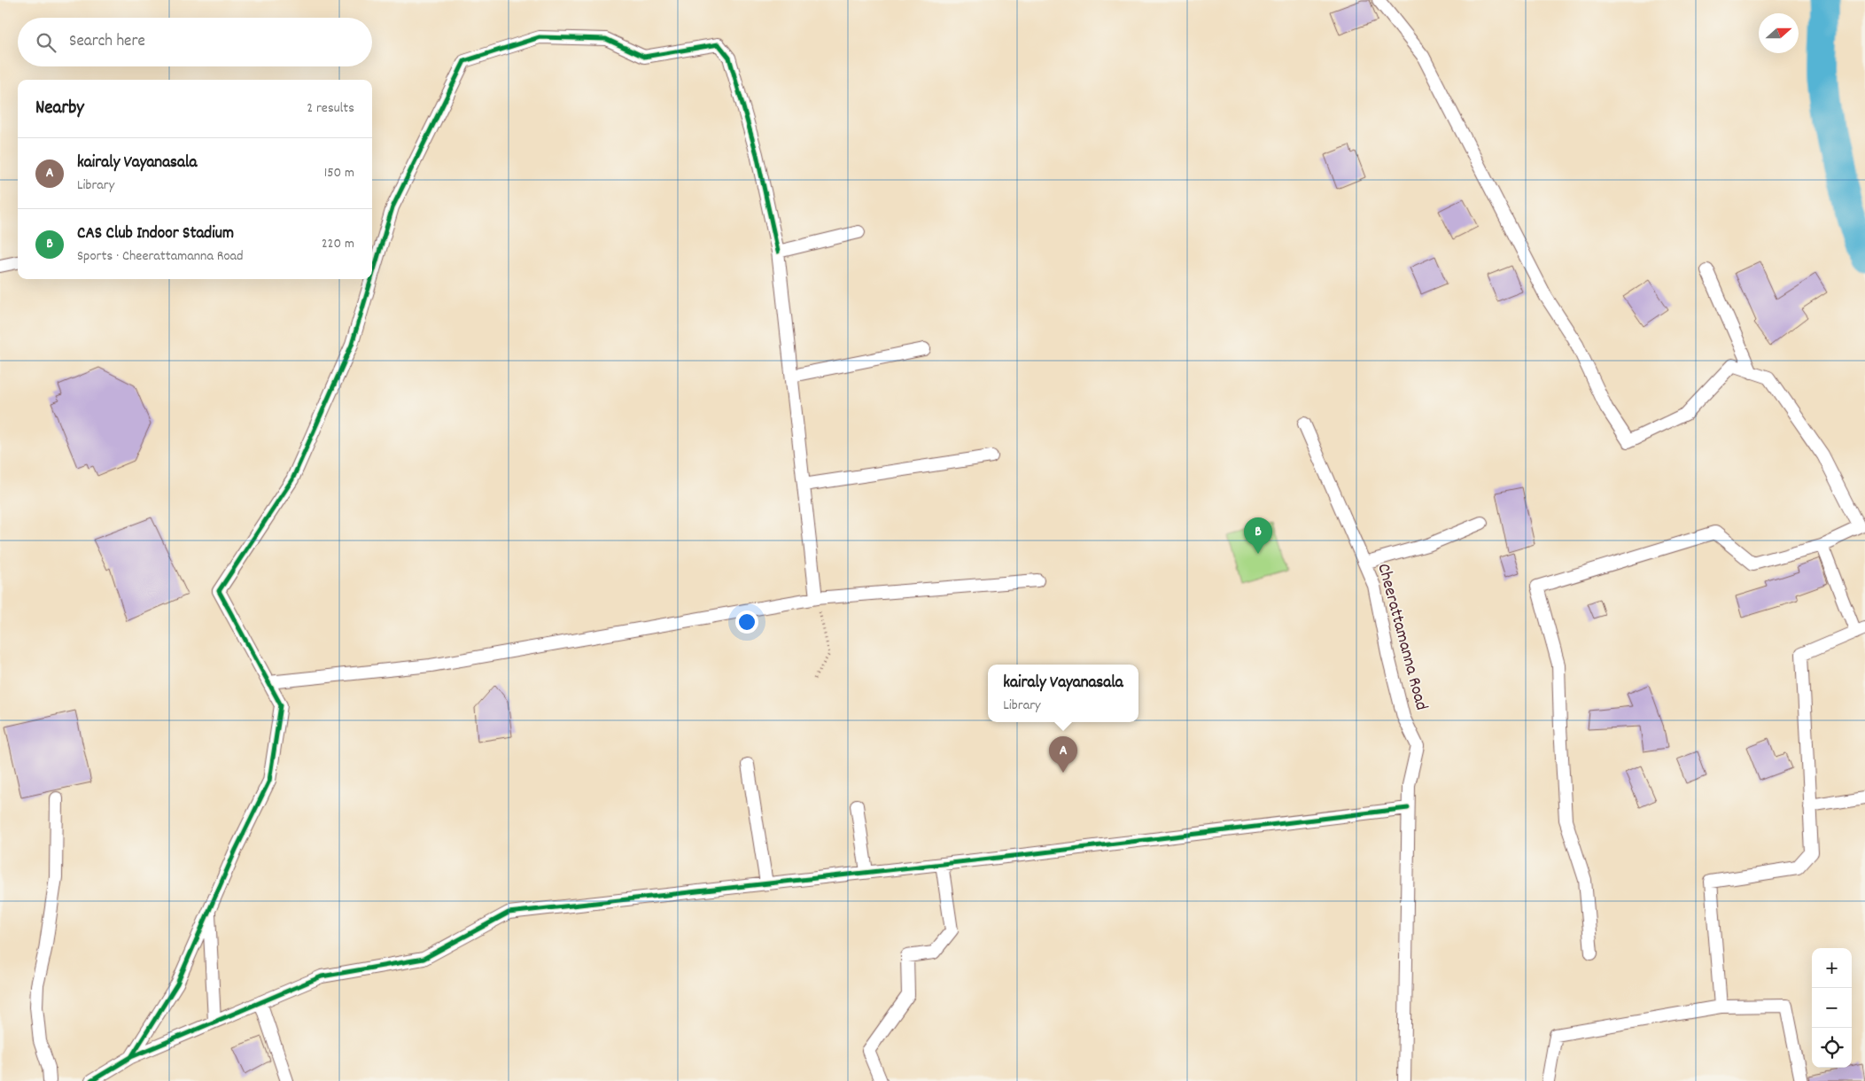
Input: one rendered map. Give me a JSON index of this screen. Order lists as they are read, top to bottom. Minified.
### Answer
{"streets":{"street":["Cheerattamanna Road"]},"north":"right","page":{"search":"Search here","heading":["Nearby","2 results"],"list":[{"mark":"A","name":"kairaly Vayanasala","note":"Library","value":"150 m"},{"mark":"B","name":"CAS Club Indoor Stadium","note":"Sports · Cheerattamanna Road","value":"220 m"}],"pins":["B","A"],"popup":["kairaly Vayanasala","Library"],"map_buttons":["+","−"]}}
